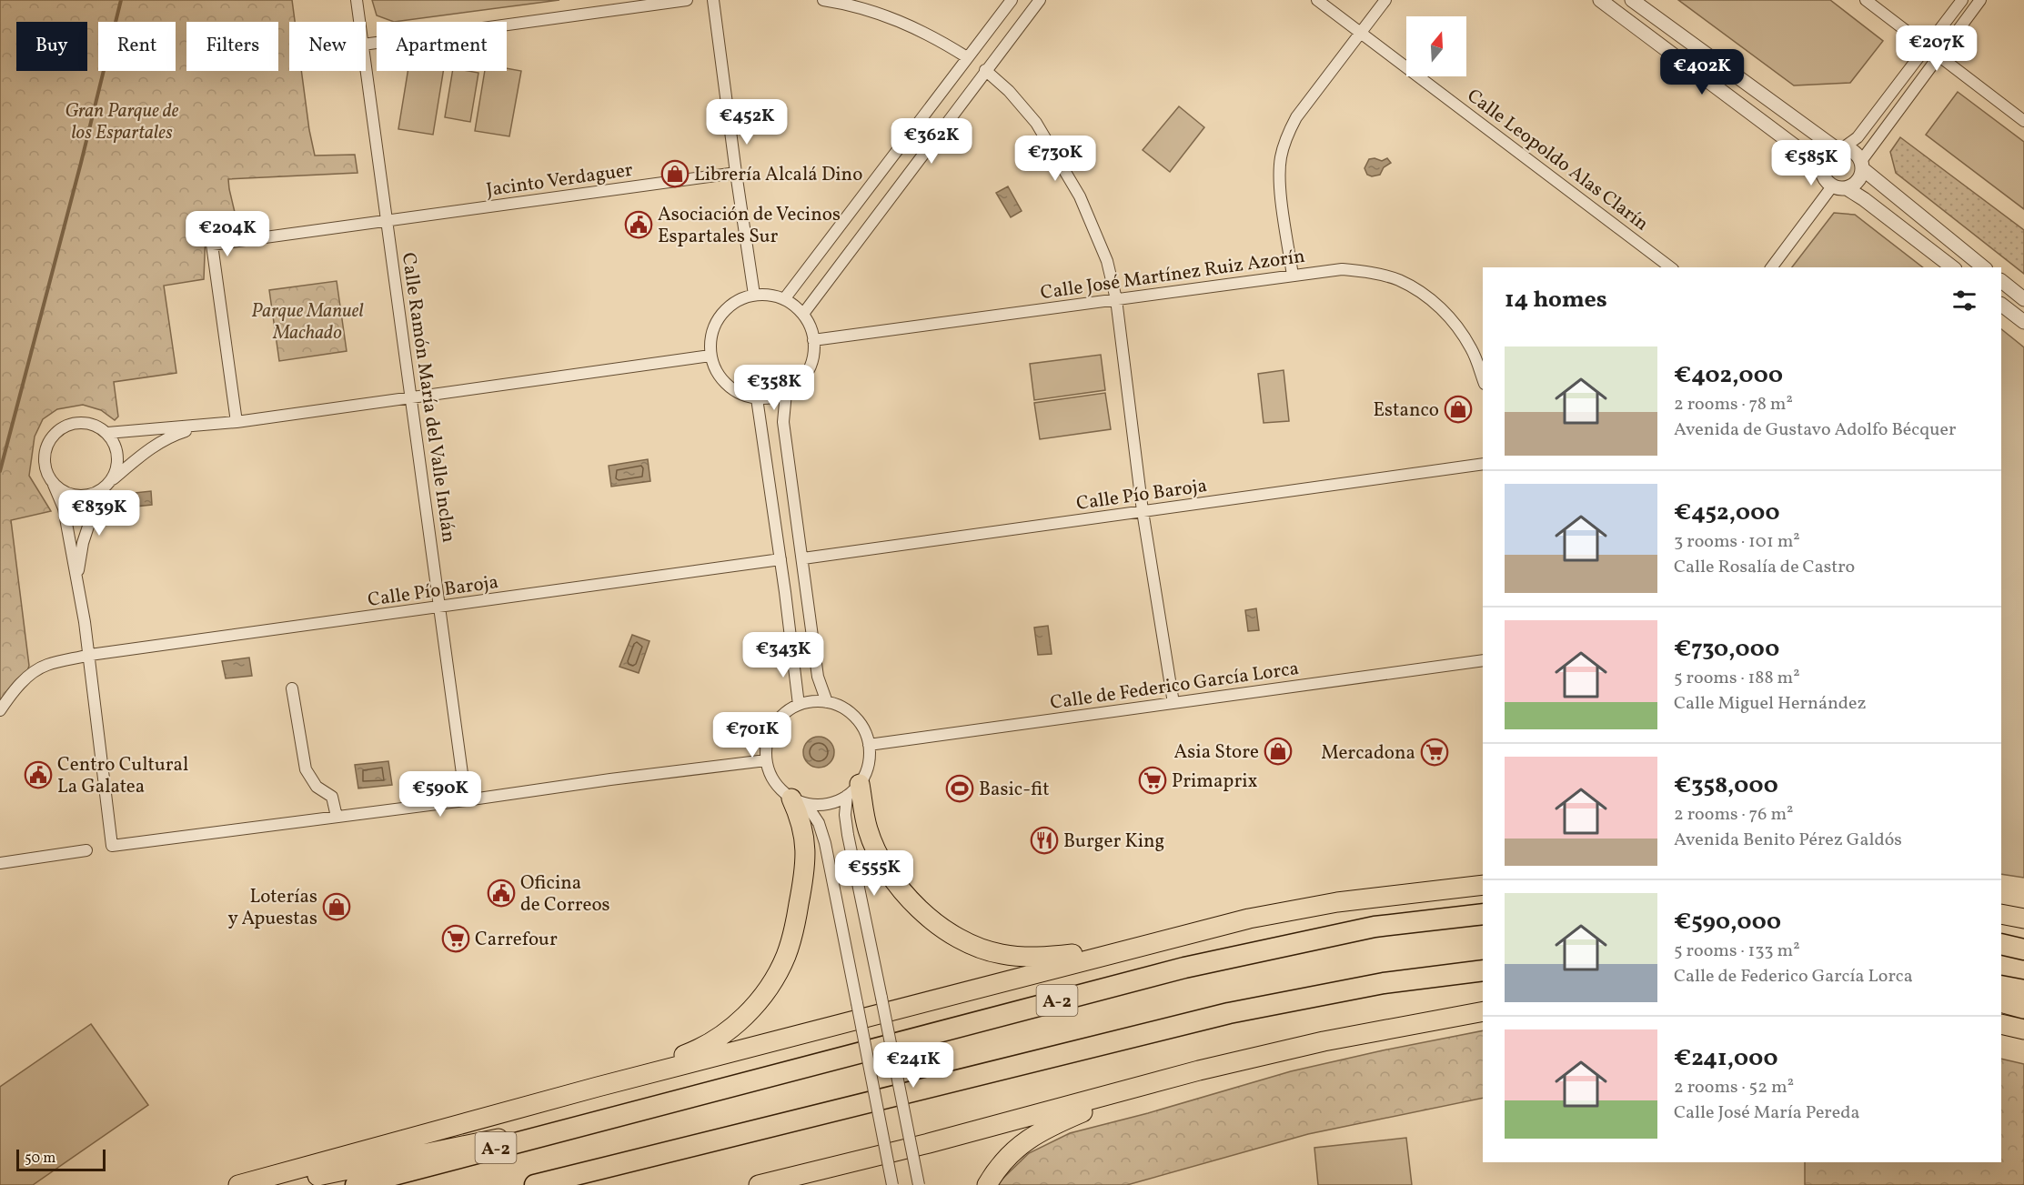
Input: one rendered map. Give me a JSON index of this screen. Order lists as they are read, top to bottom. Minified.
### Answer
{"streets":{"highway":["A-2"],"street":["Calle Leopoldo Alas Clarín","Jacinto Verdaguer","Calle José Martínez Ruiz Azorín","Calle Ramón María del Valle Inclán","Calle Pío Baroja","Calle de Federico García Lorca"]},"crossings":[["Jacinto Verdaguer","Calle Ramón María del Valle Inclán"],["Calle Ramón María del Valle Inclán","Calle Pío Baroja"]],"parks":["Gran Parque de los Espartales","Parque Manuel Machado"],"places":{"shop":["Librería Alcalá Dino","Estanco","Asia Store","Loterías y Apuestas"],"public building":["Asociación de Vecinos Espartales Sur","Centro Cultural La Galatea","Oficina de Correos"],"supermarket":["Mercadona","Primaprix","Carrefour"],"sports":["Basic-fit"],"restaurant":["Burger King"]},"scale_bar":"50 m","north":"top","page":{"chip":["Buy","Rent","Filters","New","Apartment"],"price":["€207K","€402K","€452K","€362K","€730K","€585K","€204K","€358K","€839K","€343K","€701K","€590K","€555K","€241K"],"heading":"14 homes","list":[{"name":"€402,000","note":"2 rooms · 78 m² · Avenida de Gustavo Adolfo Bécquer"},{"name":"€452,000","note":"3 rooms · 101 m² · Calle Rosalía de Castro"},{"name":"€730,000","note":"5 rooms · 188 m² · Calle Miguel Hernández"},{"name":"€358,000","note":"2 rooms · 76 m² · Avenida Benito Pérez Galdós"},{"name":"€590,000","note":"5 rooms · 133 m² · Calle de Federico García Lorca"},{"name":"€241,000","note":"2 rooms · 52 m² · Calle José María Pereda"}],"scale":"50 m"}}
